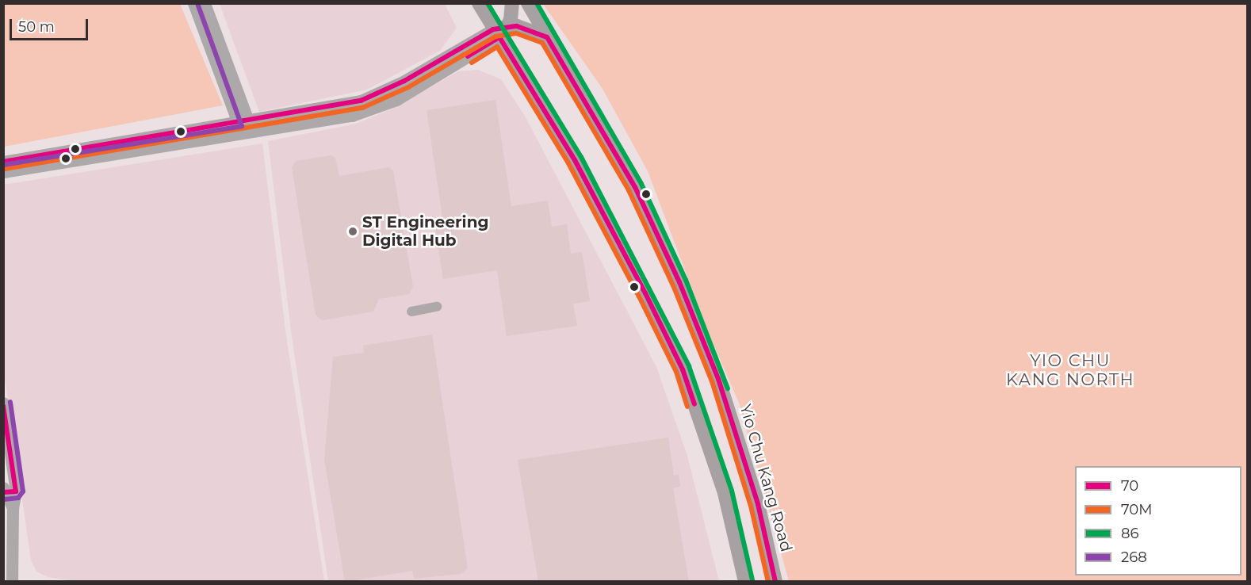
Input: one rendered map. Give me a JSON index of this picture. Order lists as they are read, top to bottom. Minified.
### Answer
{"streets":{"main road":["Yio Chu Kang Road"]},"districts":["YIO CHU KANG NORTH"],"places":["ST Engineering Digital Hub"],"lines":["transit line 86","transit line 268","transit line 70","transit line 70M"],"legend":["70","70M","86","268"],"scale_bar":"50 m"}
